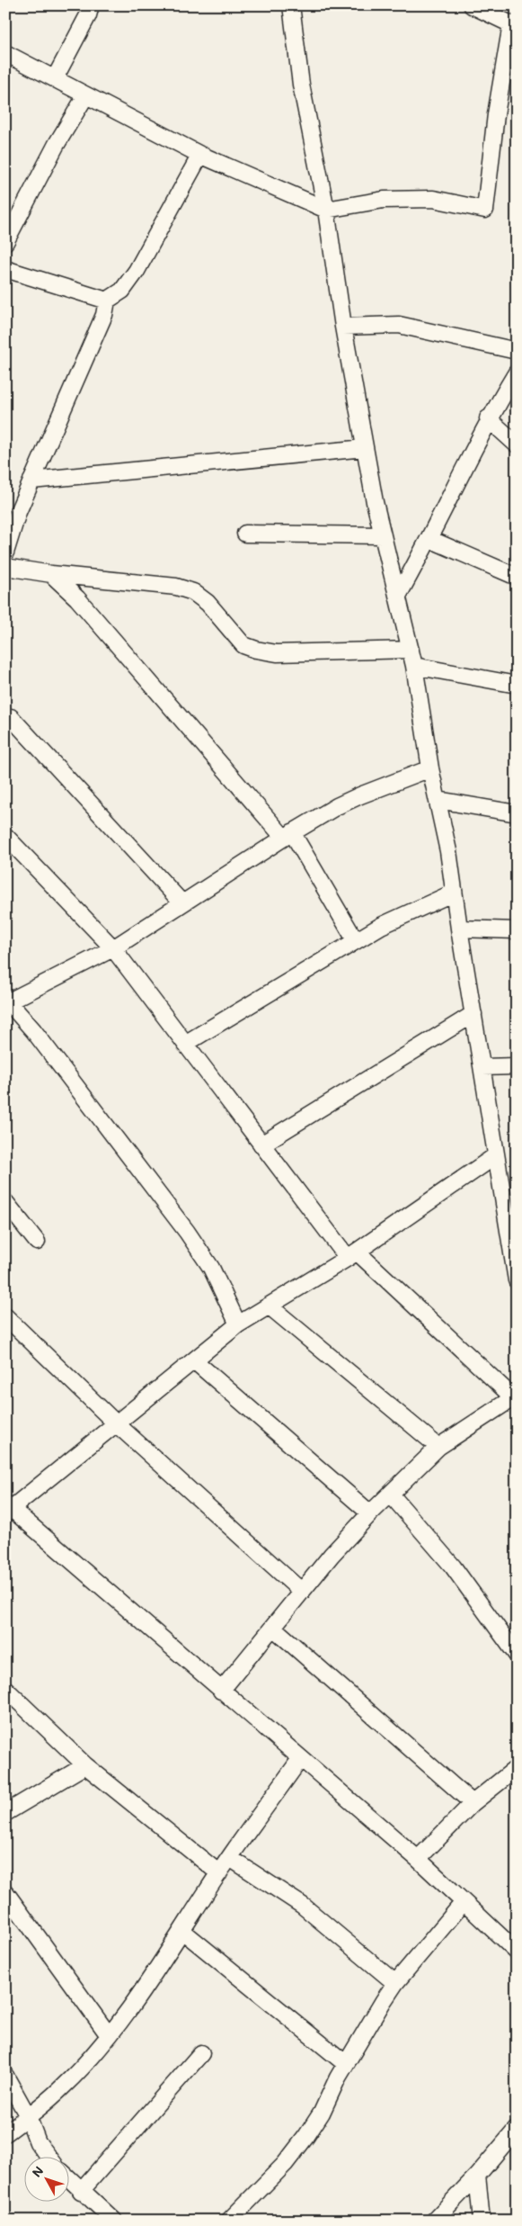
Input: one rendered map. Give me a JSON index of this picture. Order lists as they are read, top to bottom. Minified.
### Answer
{"north":"top left"}
